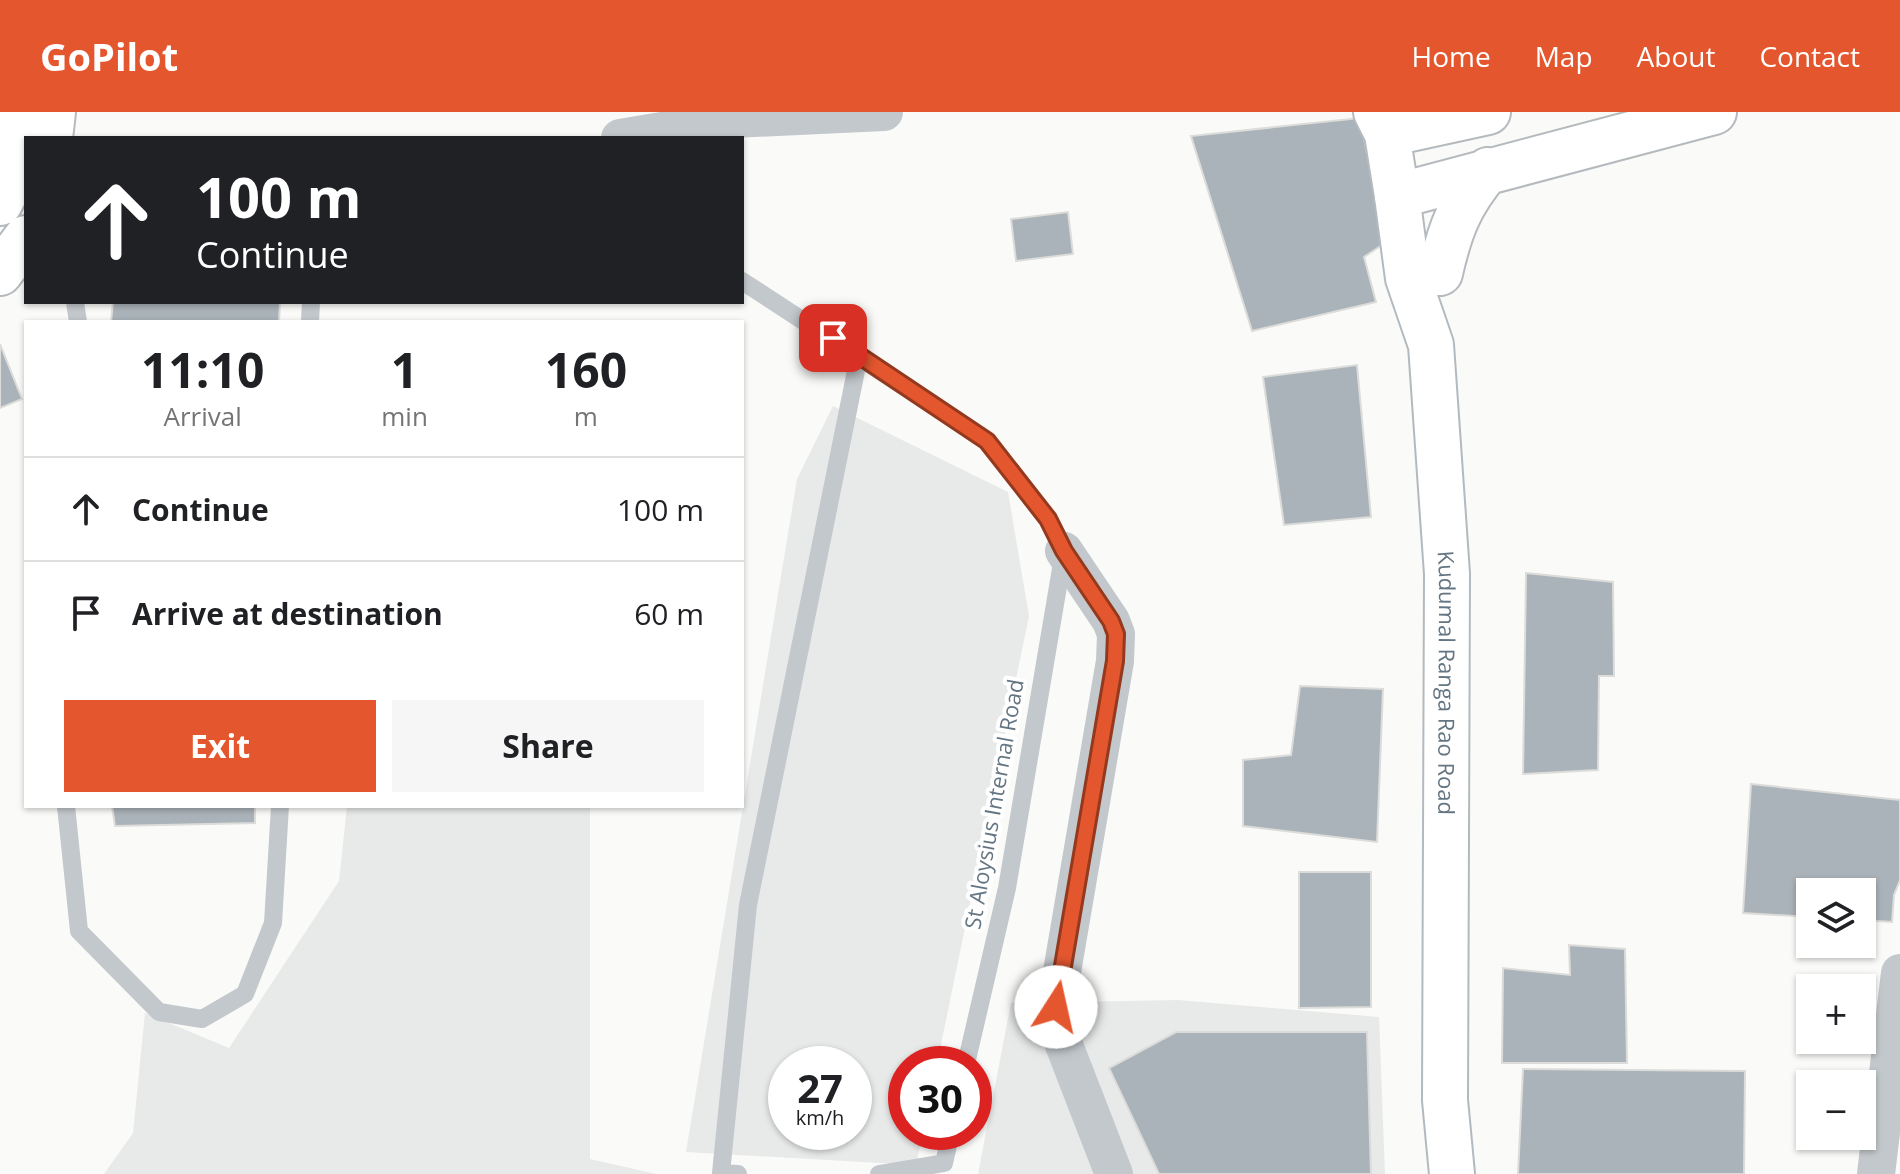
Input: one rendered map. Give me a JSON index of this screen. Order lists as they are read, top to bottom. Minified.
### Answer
{"streets":{"main road":["Kudumal Ranga Rao Road"],"lane":["St Aloysius Internal Road"]},"page":{"header":"GoPilot","nav":["Home","Map","About","Contact"],"turn":["100 m","Continue"],"eta":["11:10","Arrival","1","min","160","m"],"list":[{"name":"Continue","value":"100 m"},{"name":"Arrive at destination","value":"60 m"}],"buttons":["Exit","Share"],"map_buttons":["+","−"],"speed":"27 km/h","limit":"30"}}
